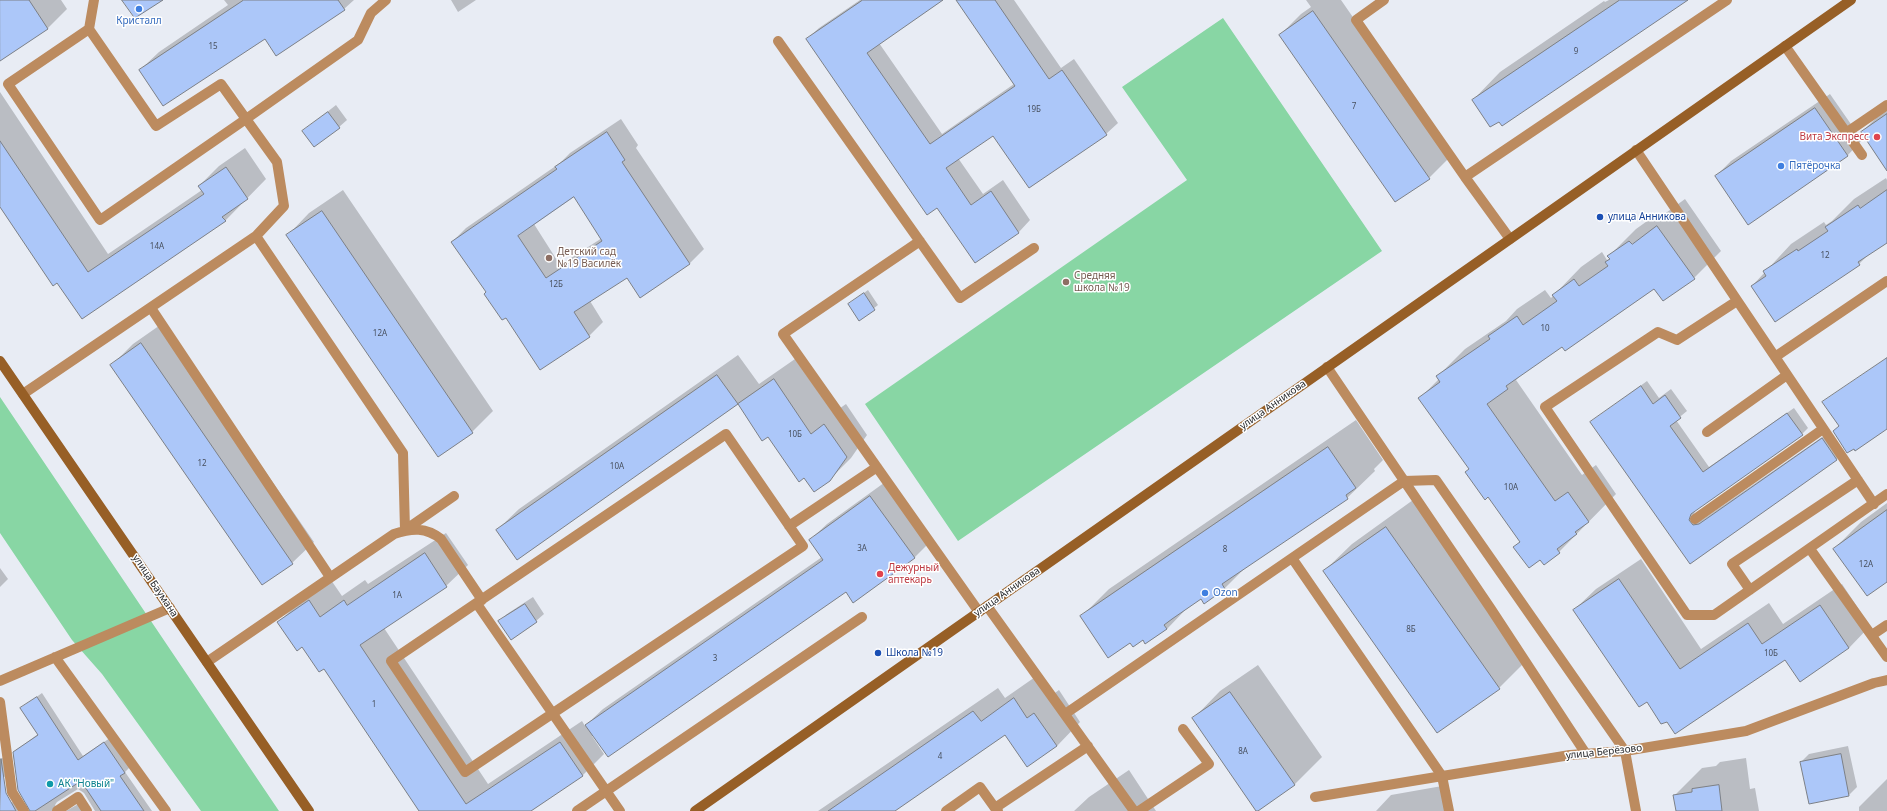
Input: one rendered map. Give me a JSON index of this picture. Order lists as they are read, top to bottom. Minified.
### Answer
{"streets":{"street":["улица Анникова","улица Баумана","улица Берёзово"]},"places":["Кристалл","Вита Экспресс","Пятёрочка","улица Анникова","Детский сад №19 Василёк","Средняя школа №19","Дежурный аптекарь","Ozon","Школа №19","АК \"Новый\""],"house_numbers":["15","9","7","19Б","14А","12","12Б","10","12А","10Б","12","10А","10А","3А","8","12А","1А","8Б","10Б","3","1","8А","4"]}
